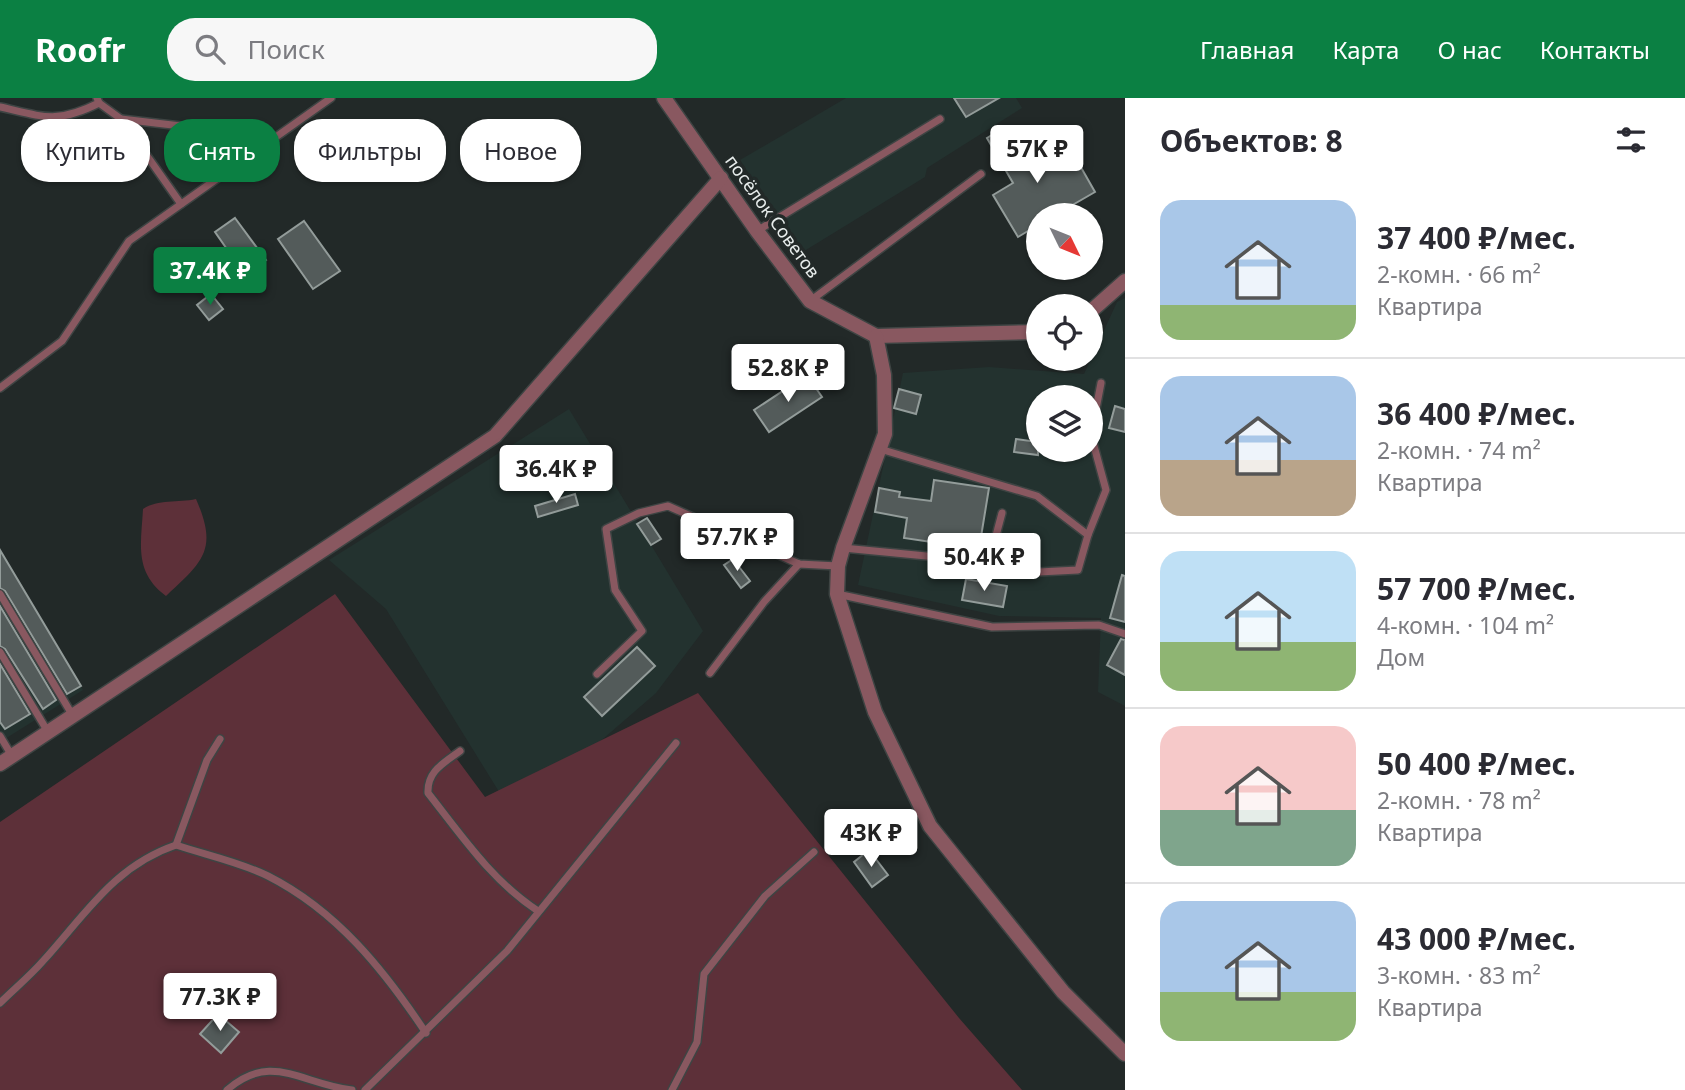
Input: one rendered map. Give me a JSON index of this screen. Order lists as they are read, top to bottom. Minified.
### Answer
{"streets":{"street":["посёлок Советов"]},"north":"bottom right","page":{"header":"Roofr","search":"Поиск","nav":["Главная","Карта","О нас","Контакты"],"heading":"Объектов: 8","chip":["Купить","Снять","Фильтры","Новое"],"price":["57K ₽","37.4K ₽","52.8K ₽","36.4K ₽","57.7K ₽","50.4K ₽","43K ₽","77.3K ₽"],"list":[{"name":"37 400 ₽/мес.","note":"2-комн. · 66 m² · Квартира"},{"name":"36 400 ₽/мес.","note":"2-комн. · 74 m² · Квартира"},{"name":"57 700 ₽/мес.","note":"4-комн. · 104 m² · Дом"},{"name":"50 400 ₽/мес.","note":"2-комн. · 78 m² · Квартира"},{"name":"43 000 ₽/мес.","note":"3-комн. · 83 m² · Квартира"}]}}
